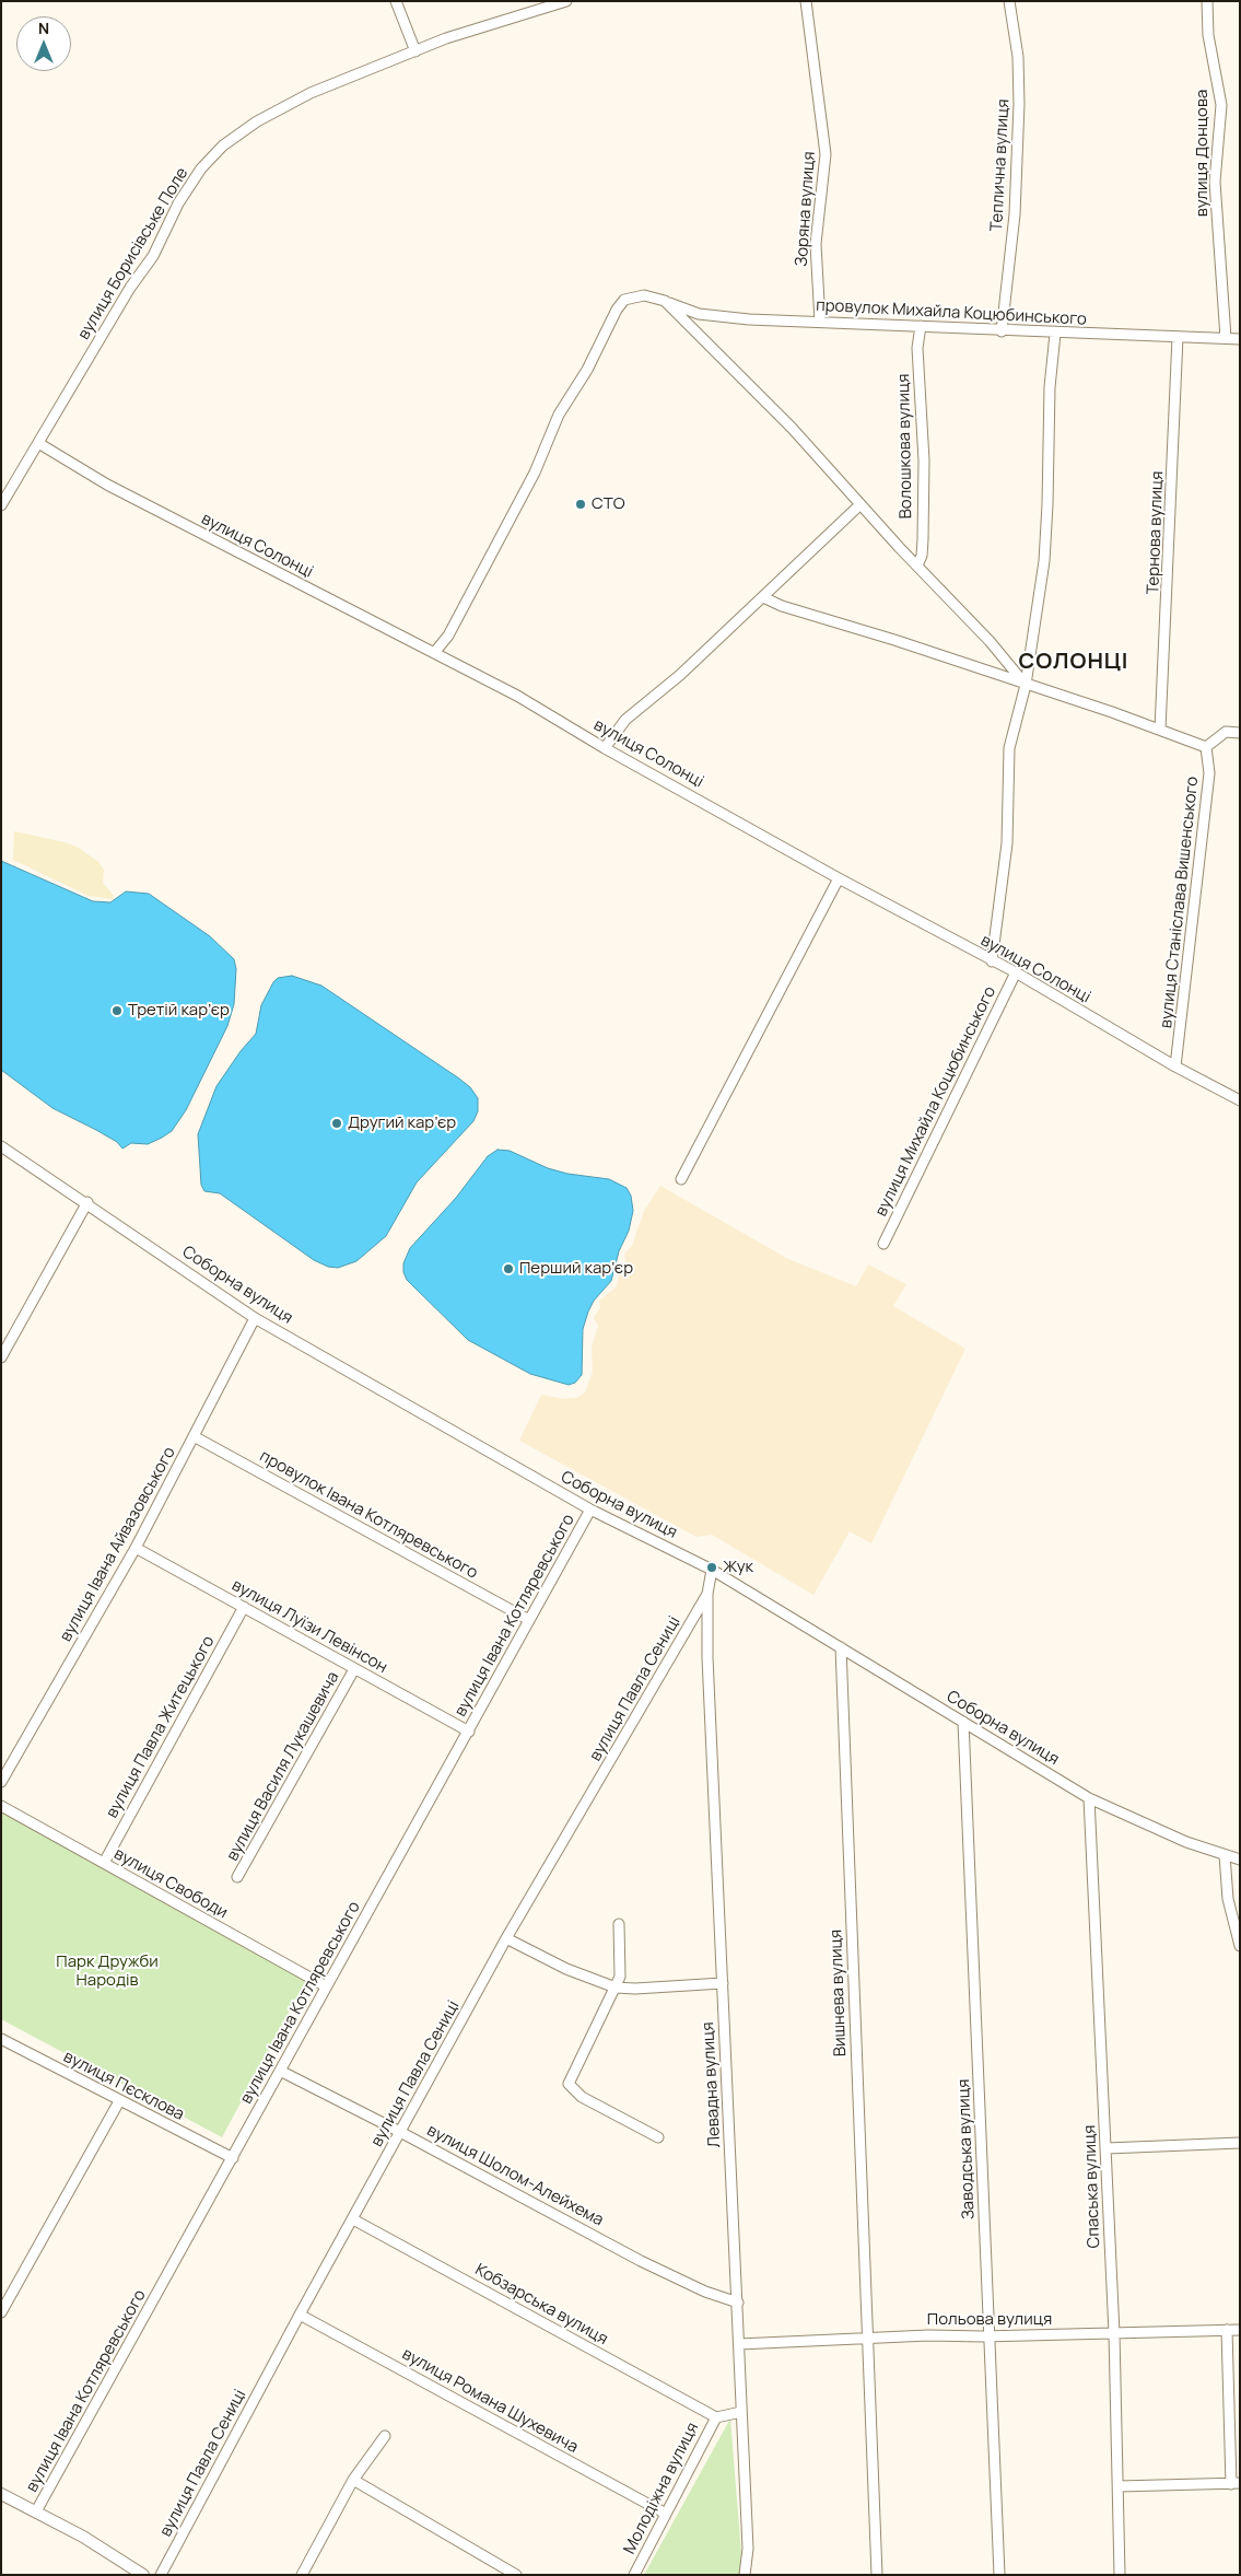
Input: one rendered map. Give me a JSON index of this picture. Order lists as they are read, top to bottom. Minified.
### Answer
{"streets":{"street":["вулиця Донцова","Теплична вулиця","Зоряна вулиця","вулиця Борисівське Поле","провулок Михайла Коцюбинського","Волошкова вулиця","Тернова вулиця","вулиця Солонці","вулиця Станіслава Вишенського","вулиця Михайла Коцюбинського","Соборна вулиця","провулок Івана Котляревського","вулиця Івана Айвазовського","вулиця Івана Котляревського","вулиця Луїзи Левінсон","вулиця Павла Сениці","вулиця Павла Житецького","вулиця Василя Лукашевича","вулиця Свободи","Вишнева вулиця","Левадна вулиця","вулиця Пєсклова","Заводська вулиця","вулиця Шолом-Алейхема","Спаська вулиця","Кобзарська вулиця","Польова вулиця","вулиця Романа Шухевича","Молодіжна вулиця"]},"crossings":[["вулиця Донцова","провулок Михайла Коцюбинського"],["Теплична вулиця","провулок Михайла Коцюбинського"],["Зоряна вулиця","провулок Михайла Коцюбинського"],["вулиця Борисівське Поле","вулиця Солонці"],["провулок Михайла Коцюбинського","Волошкова вулиця"],["провулок Михайла Коцюбинського","Тернова вулиця"],["провулок Михайла Коцюбинського","вулиця Солонці"],["провулок Михайла Коцюбинського","вулиця Михайла Коцюбинського"],["Волошкова вулиця","вулиця Михайла Коцюбинського"],["вулиця Солонці","вулиця Станіслава Вишенського"],["вулиця Солонці","вулиця Михайла Коцюбинського"],["Соборна вулиця","вулиця Івана Айвазовського"],["Соборна вулиця","вулиця Івана Котляревського"],["Соборна вулиця","Вишнева вулиця"],["Соборна вулиця","Заводська вулиця"],["Соборна вулиця","Спаська вулиця"],["провулок Івана Котляревського","вулиця Івана Айвазовського"],["провулок Івана Котляревського","вулиця Івана Котляревського"],["вулиця Івана Айвазовського","вулиця Луїзи Левінсон"],["вулиця Івана Котляревського","вулиця Луїзи Левінсон"],["вулиця Івана Котляревського","вулиця Свободи"],["вулиця Івана Котляревського","вулиця Пєсклова"],["вулиця Івана Котляревського","вулиця Шолом-Алейхема"],["вулиця Луїзи Левінсон","вулиця Павла Житецького"],["вулиця Луїзи Левінсон","вулиця Василя Лукашевича"],["вулиця Павла Сениці","Левадна вулиця"],["вулиця Павла Сениці","вулиця Шолом-Алейхема"],["вулиця Павла Сениці","Кобзарська вулиця"],["вулиця Павла Сениці","вулиця Романа Шухевича"],["вулиця Павла Житецького","вулиця Свободи"],["Вишнева вулиця","Польова вулиця"],["Левадна вулиця","вулиця Шолом-Алейхема"],["Левадна вулиця","Польова вулиця"],["Заводська вулиця","Польова вулиця"],["Спаська вулиця","Польова вулиця"],["Кобзарська вулиця","Молодіжна вулиця"],["вулиця Романа Шухевича","Молодіжна вулиця"]],"districts":["СОЛОНЦІ"],"parks":["Парк Дружби Народів"],"places":["СТО","Третій кар’єр","Другий кар’єр","Перший кар’єр","Жук"],"north":"top"}
